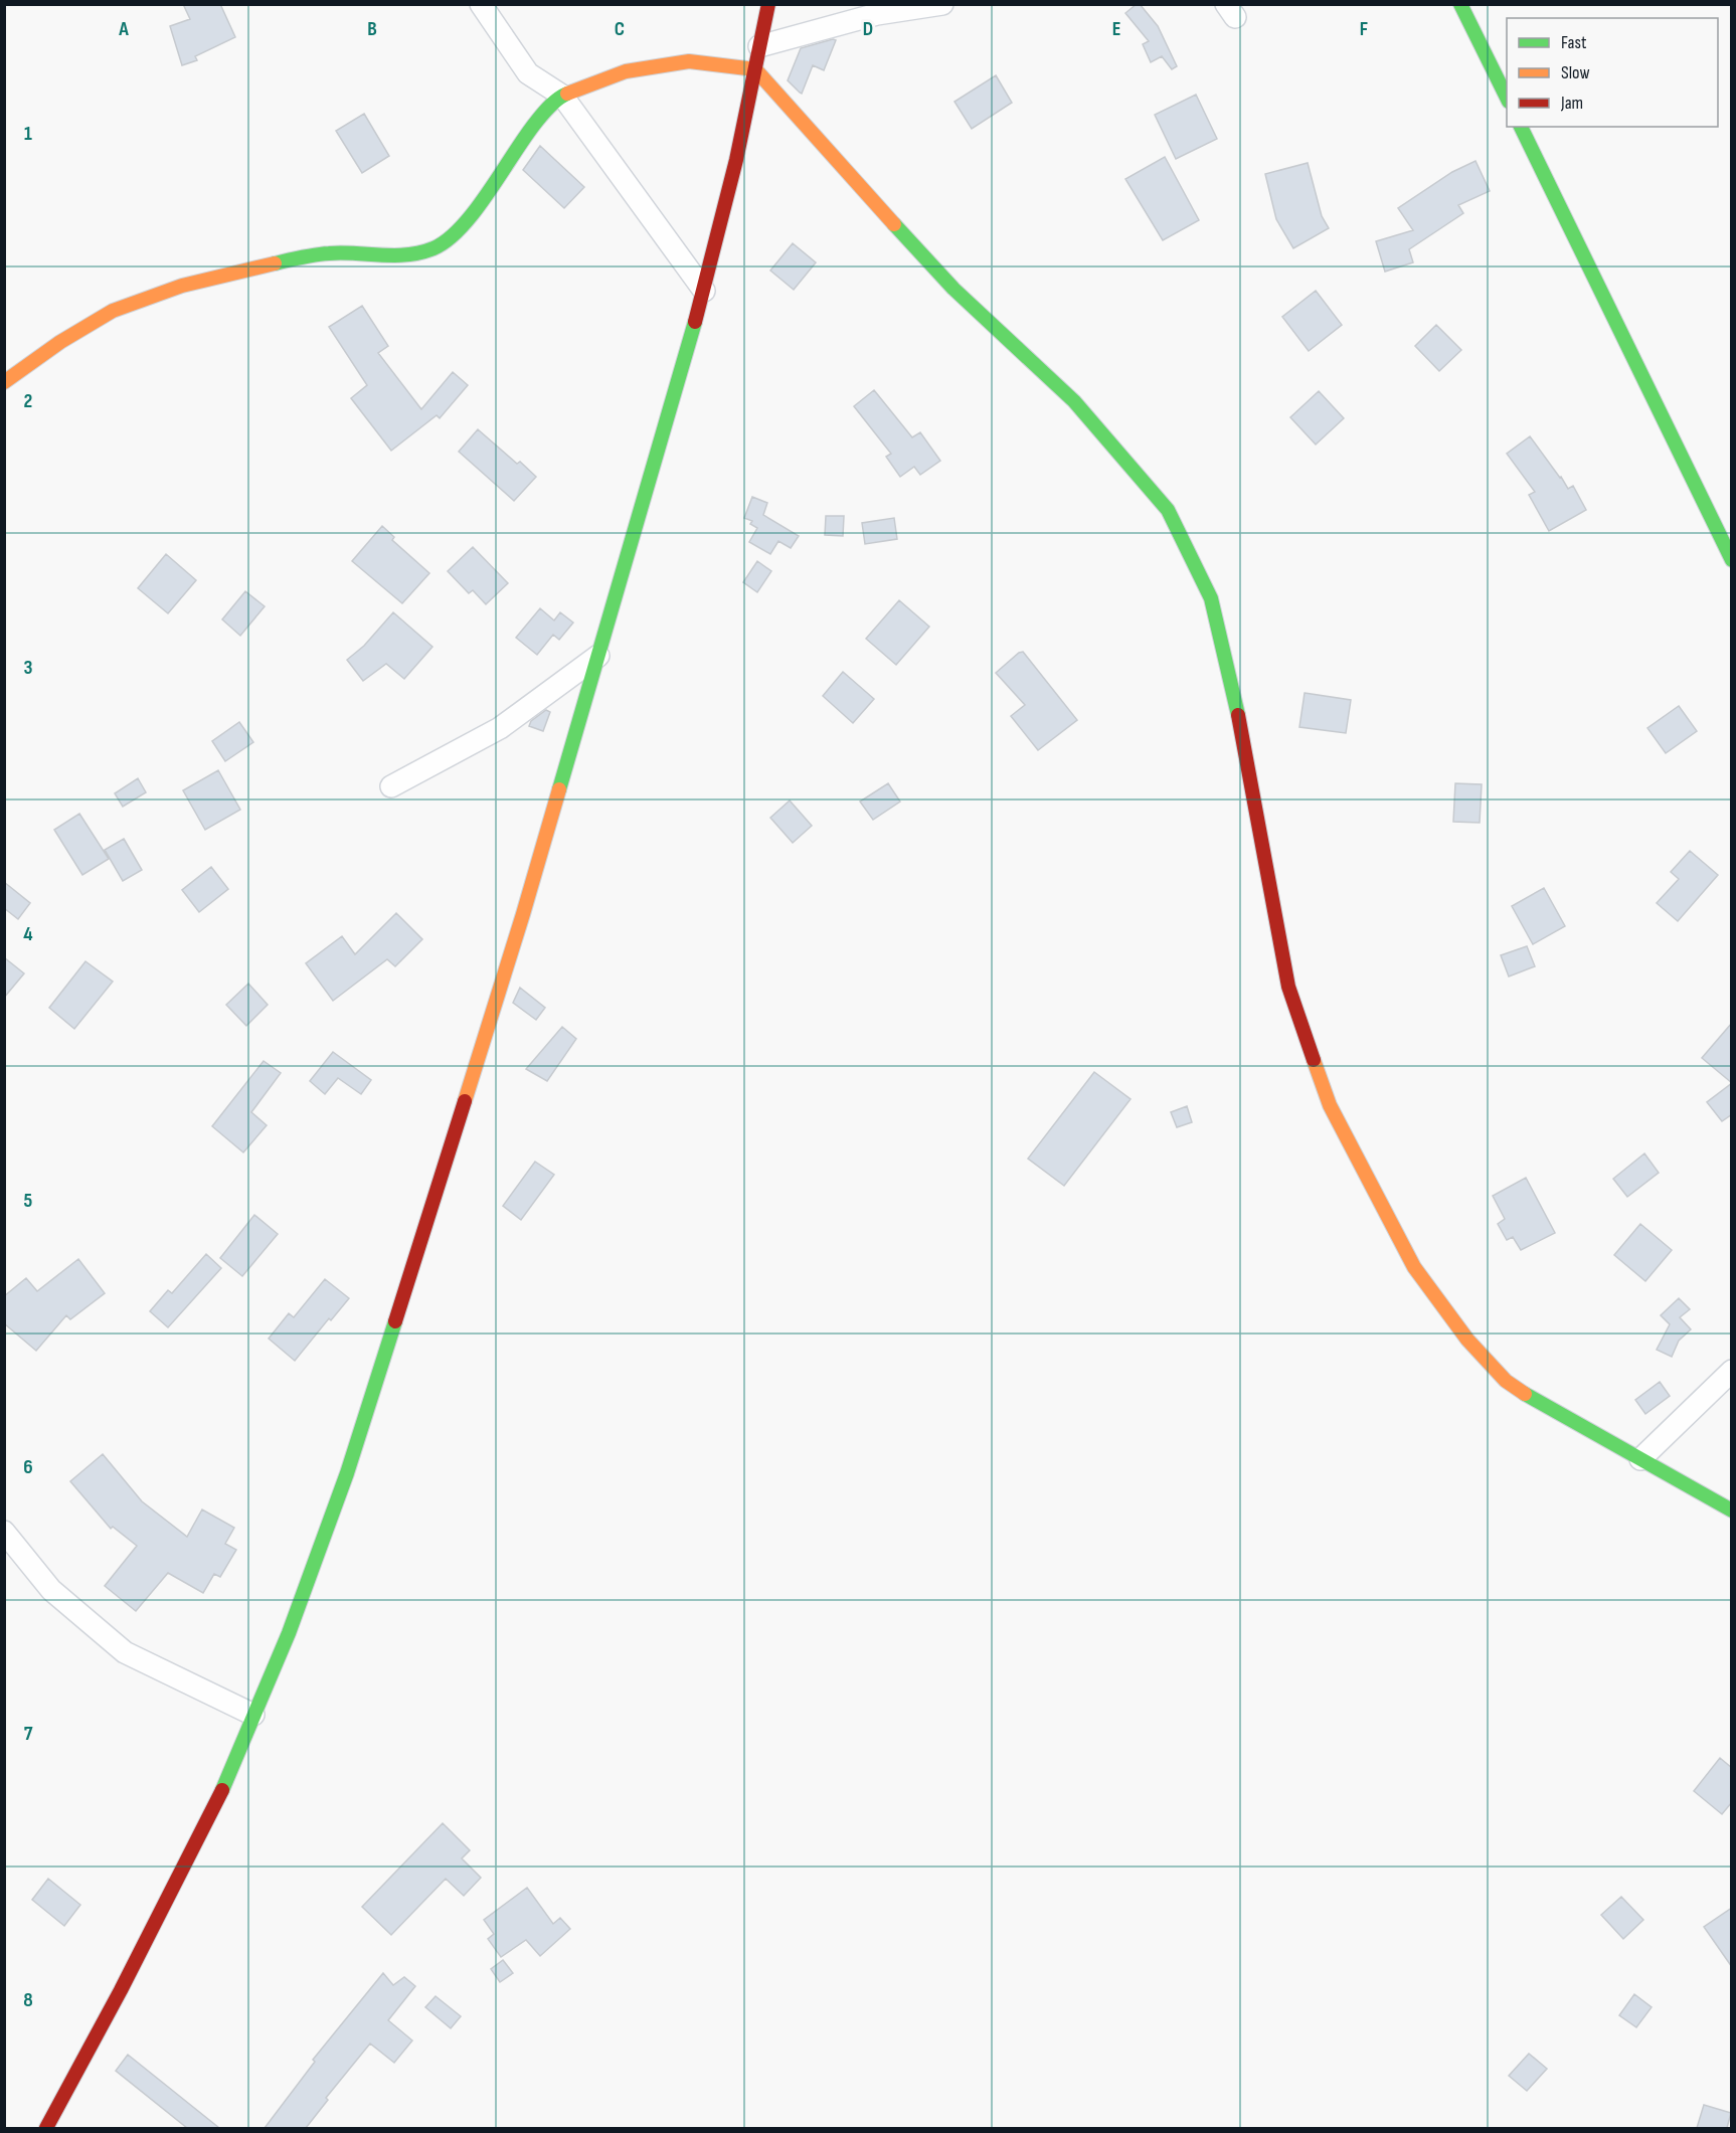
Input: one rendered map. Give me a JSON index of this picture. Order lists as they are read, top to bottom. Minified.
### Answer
{"legend":["Fast","Slow","Jam"],"grid":{"columns":["A","B","C","D","E","F"],"rows":["1","2","3","4","5","6","7","8"]}}
